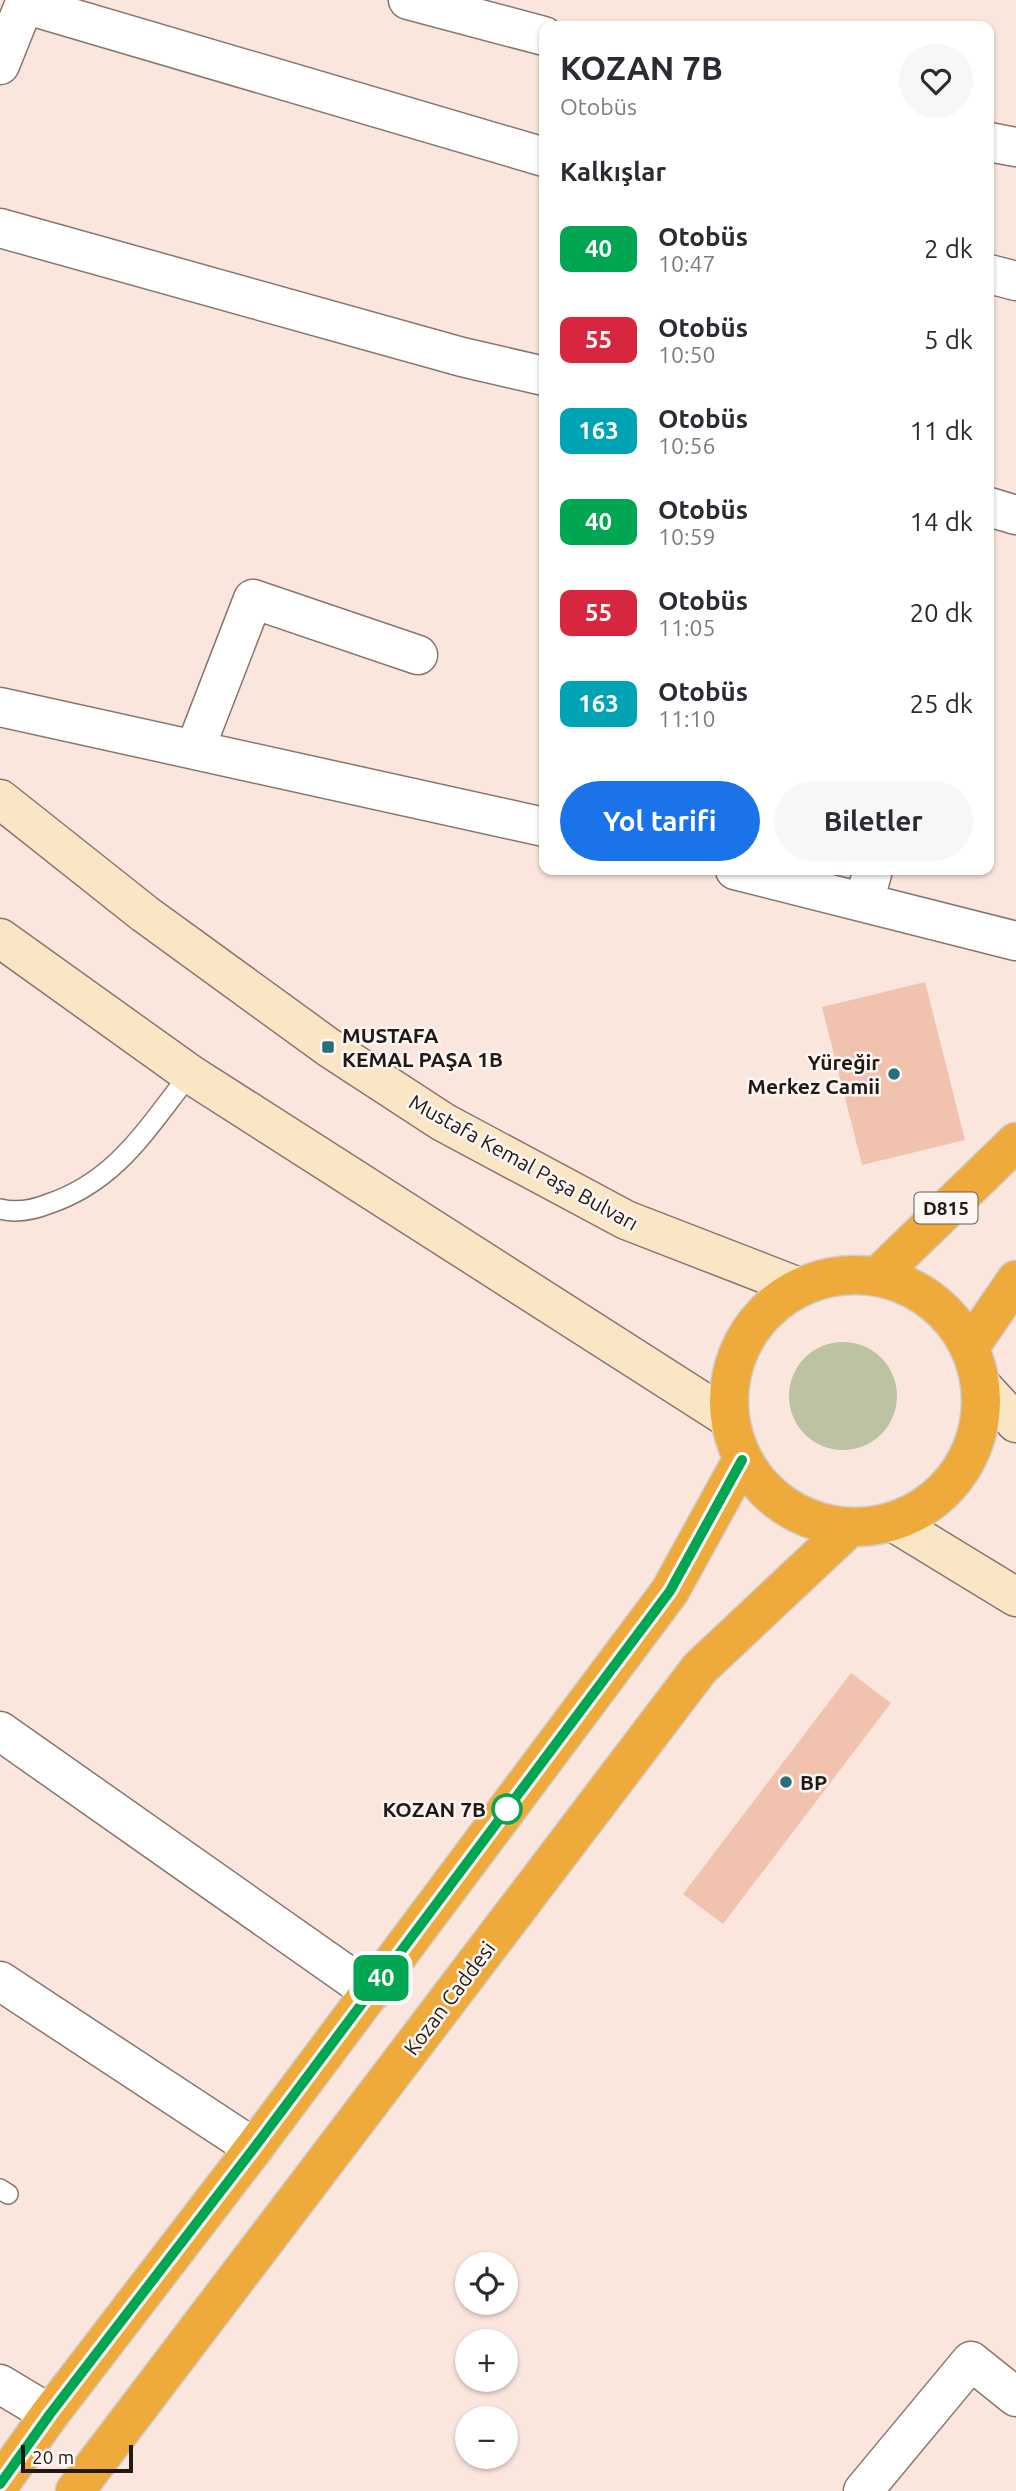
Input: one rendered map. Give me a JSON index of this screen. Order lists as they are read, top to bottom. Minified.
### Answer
{"streets":{"highway":["D815","Kozan Caddesi"],"main road":["Mustafa Kemal Paşa Bulvarı"]},"places":{"transit":["MUSTAFA KEMAL PAŞA 1B"],"other":["Yüreğir Merkez Camii","BP","KOZAN 7B"]},"lines":["bus line 40"],"scale_bar":"20 m","page":{"on_map":"40","heading":[["KOZAN 7B","Otobüs"],"Kalkışlar"],"list":[{"mark":"40","name":"Otobüs","note":"10:47","value":"2 dk"},{"mark":"55","name":"Otobüs","note":"10:50","value":"5 dk"},{"mark":"163","name":"Otobüs","note":"10:56","value":"11 dk"},{"mark":"40","name":"Otobüs","note":"10:59","value":"14 dk"},{"mark":"55","name":"Otobüs","note":"11:05","value":"20 dk"},{"mark":"163","name":"Otobüs","note":"11:10","value":"25 dk"}],"buttons":["Yol tarifi","Biletler"],"map_buttons":["+","−"],"scale":"20 m"}}
